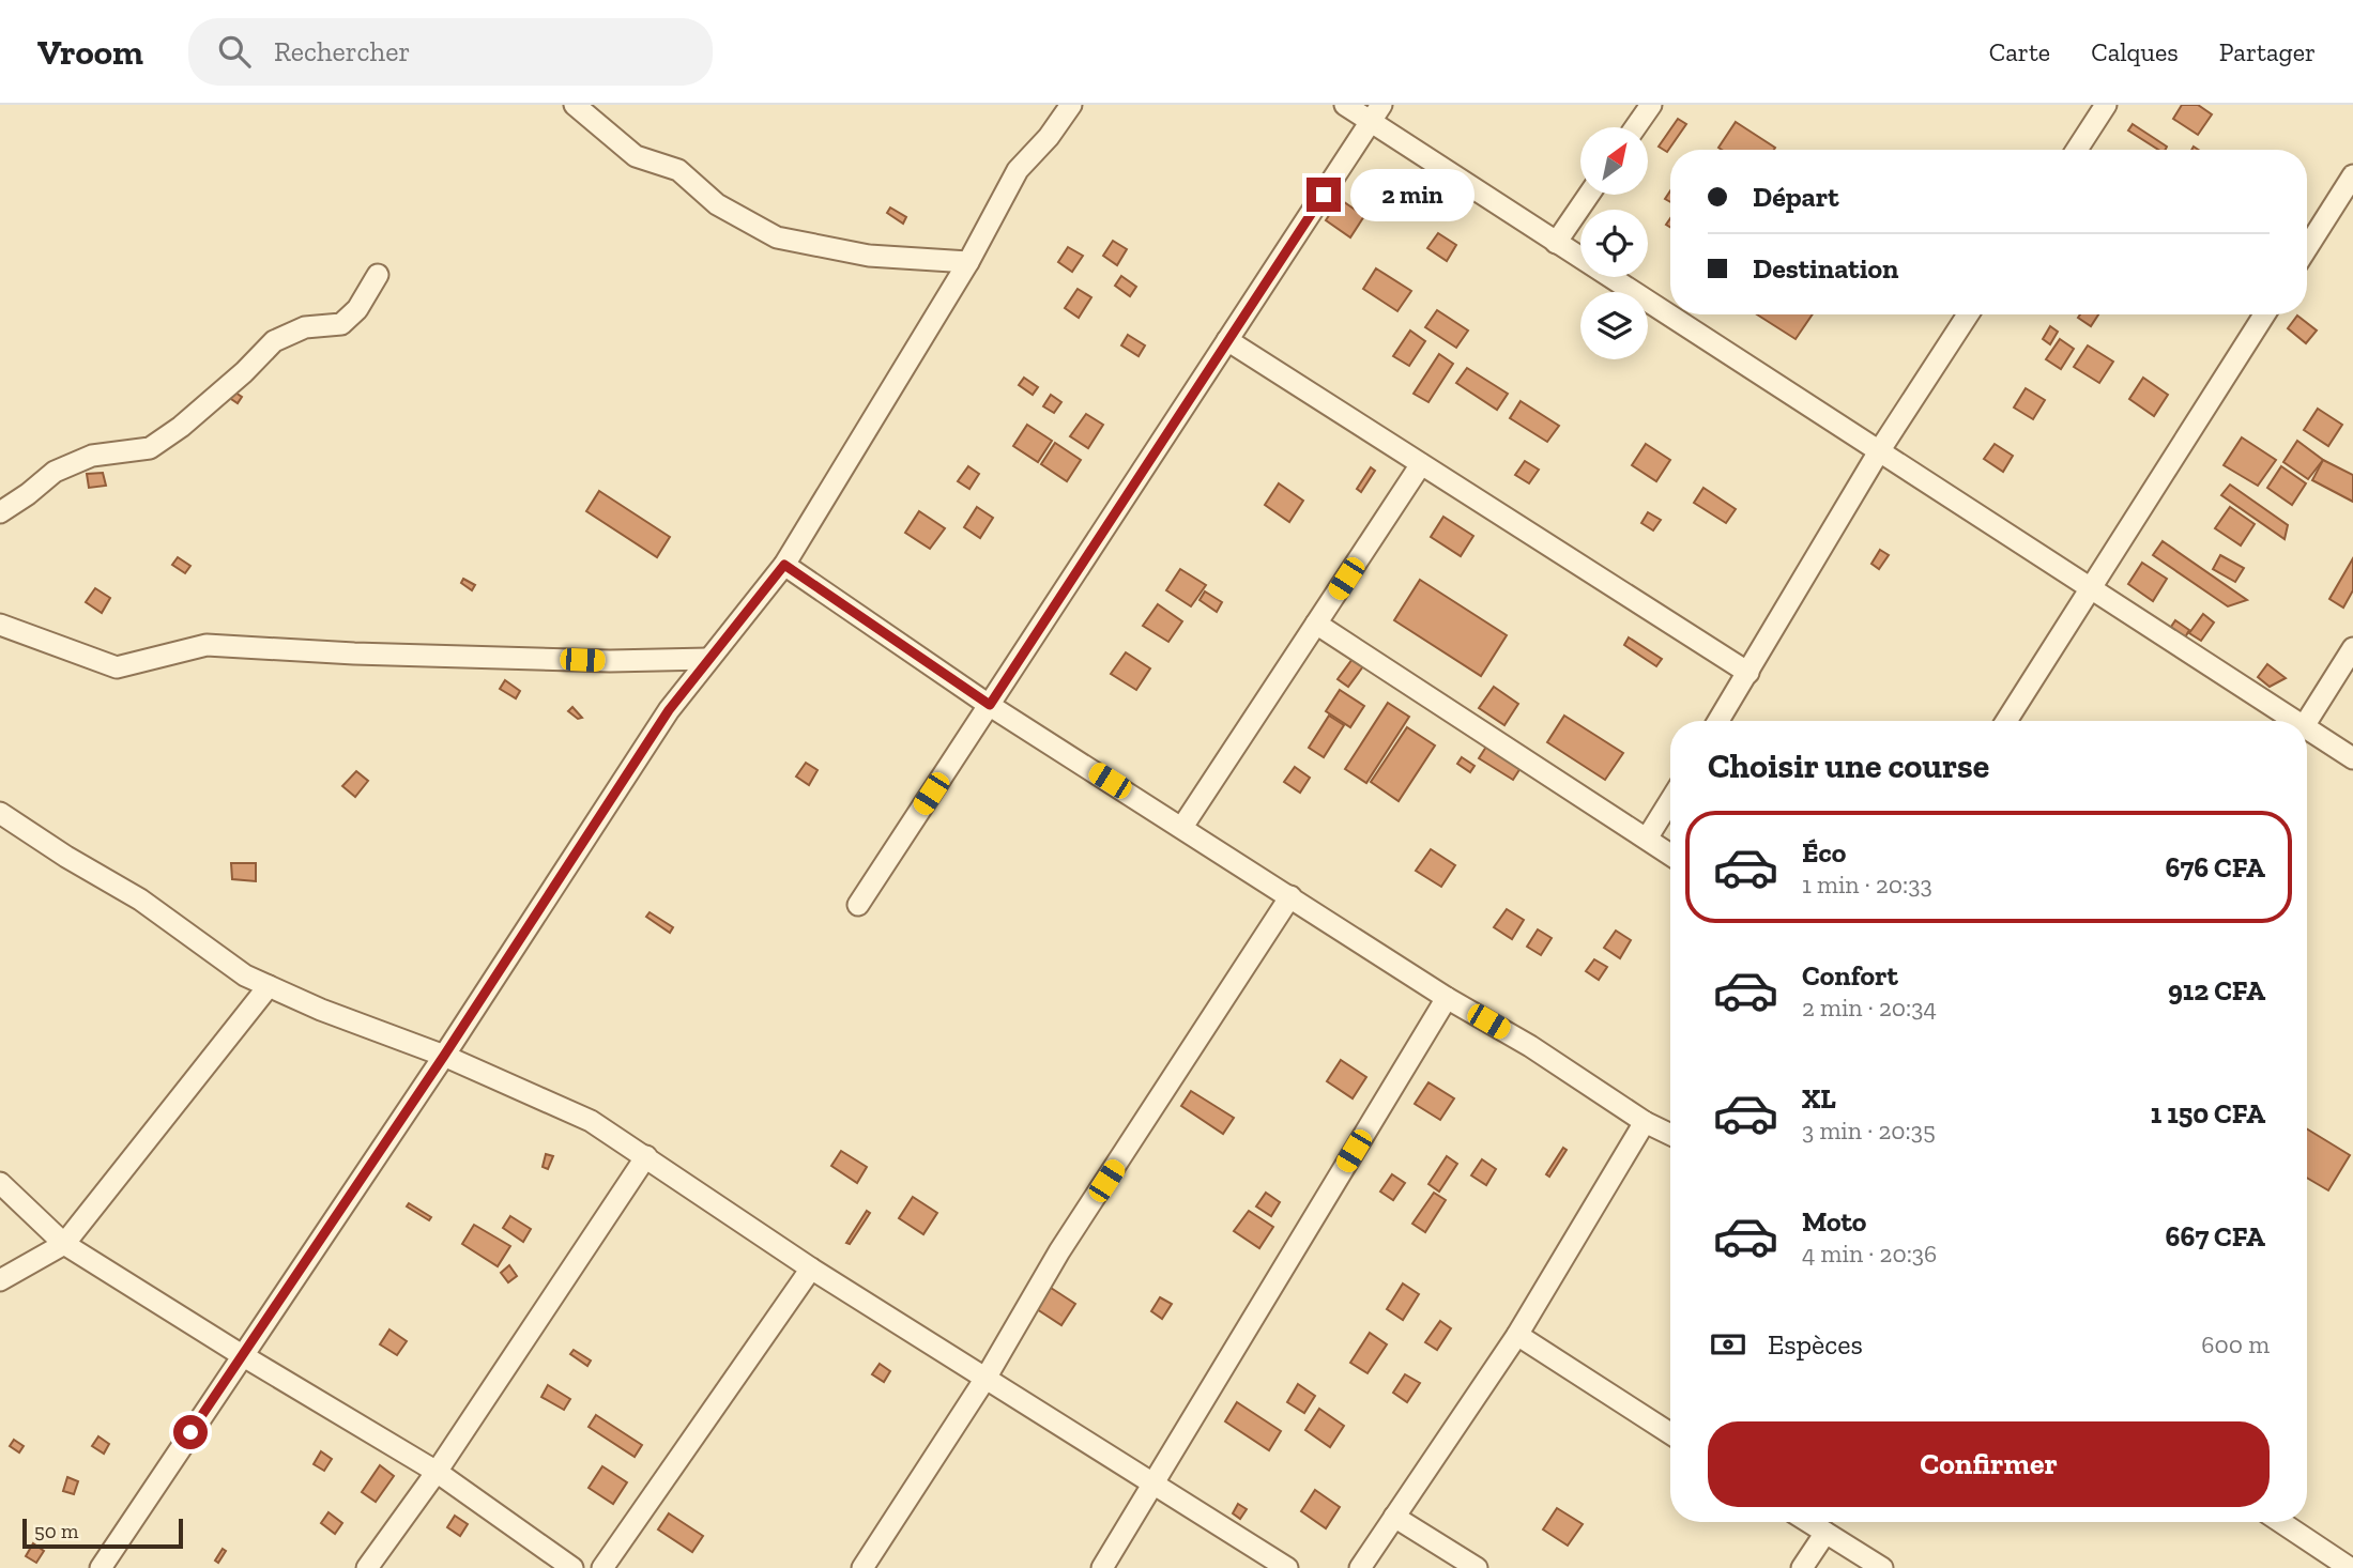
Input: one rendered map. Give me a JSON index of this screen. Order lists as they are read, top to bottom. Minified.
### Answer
{"scale_bar":"50 m","north":"top right","page":{"header":"Vroom","search":"Rechercher","nav":["Carte","Calques","Partager"],"banner":["Départ","Destination"],"bubble":"2 min","heading":"Choisir une course","list":[{"name":"Éco","note":"1 min · 20:33","value":"676 CFA"},{"name":"Confort","note":"2 min · 20:34","value":"912 CFA"},{"name":"XL","note":"3 min · 20:35","value":"1 150 CFA"},{"name":"Moto","note":"4 min · 20:36","value":"667 CFA"}],"pay":["Espèces","600 m"],"buttons":"Confirmer","scale":"50 m"}}
